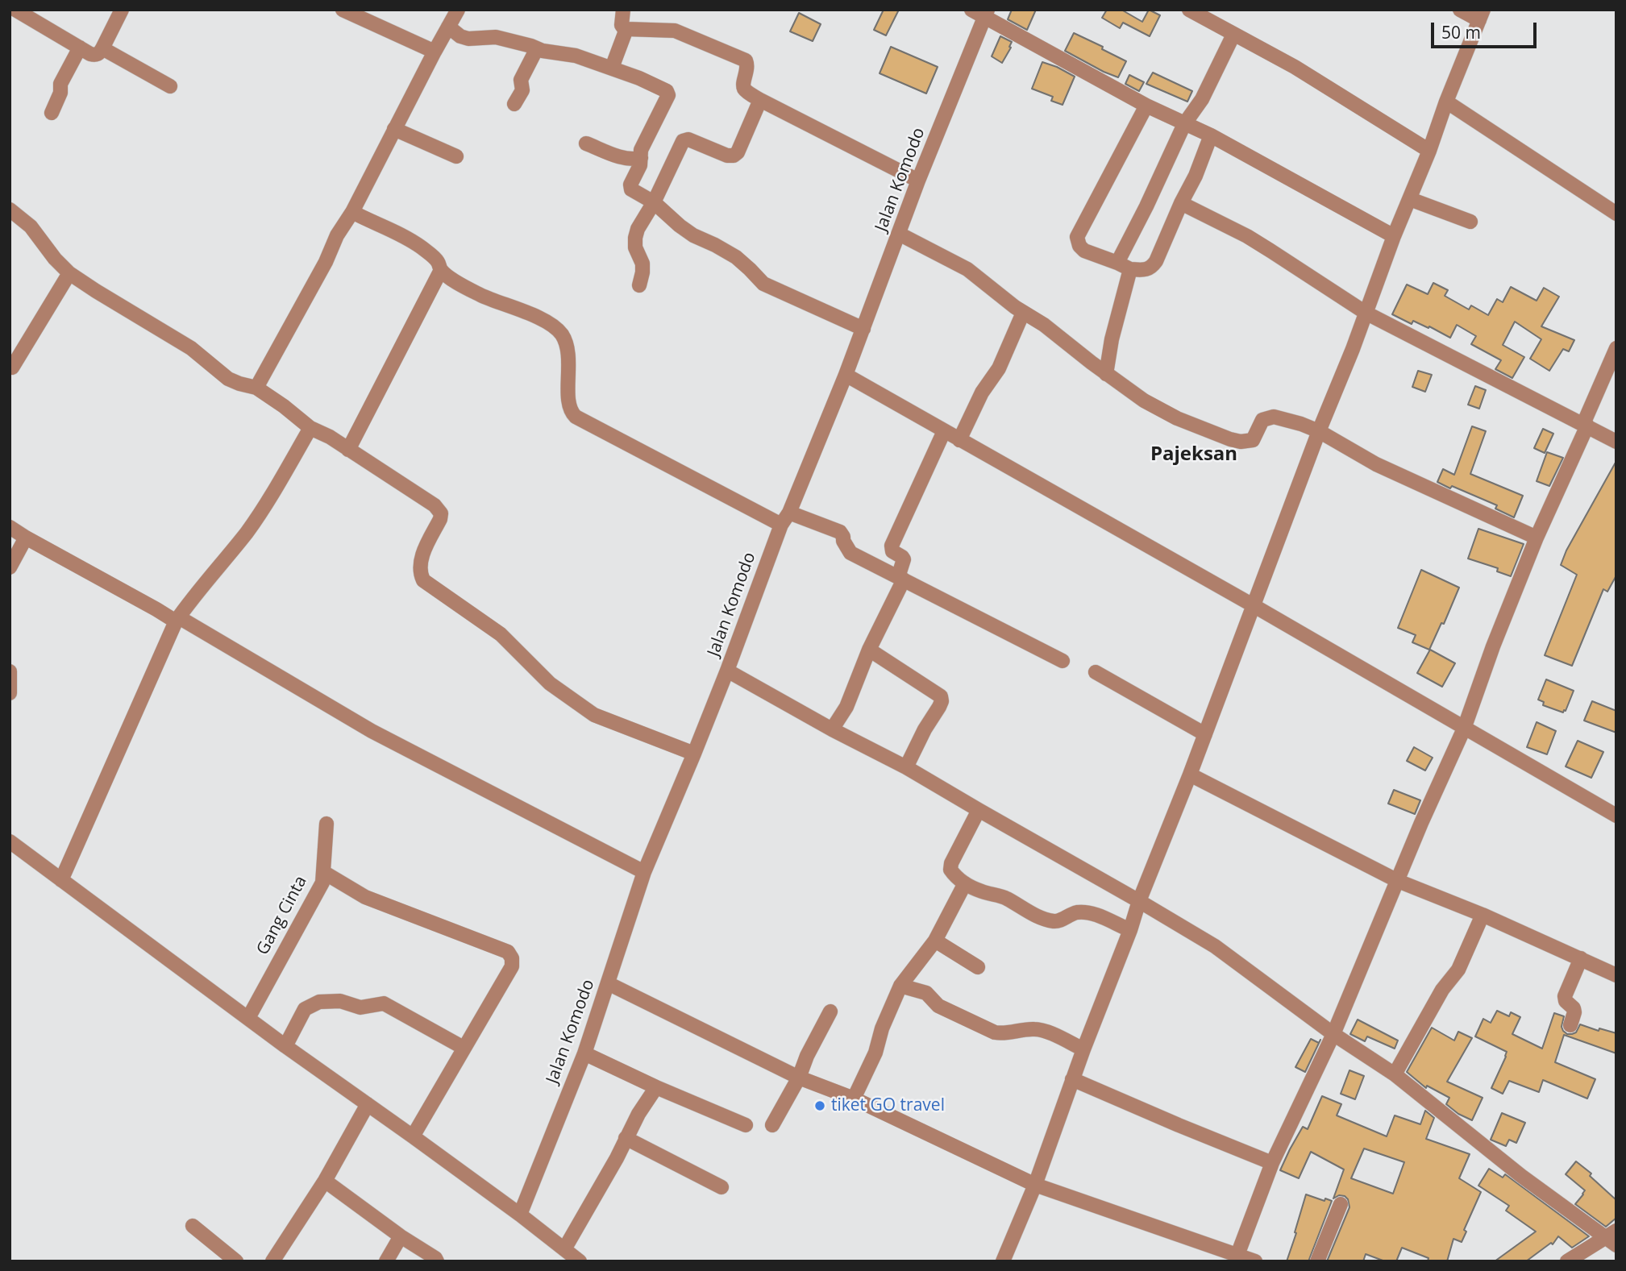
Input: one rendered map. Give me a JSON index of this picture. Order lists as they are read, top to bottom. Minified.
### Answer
{"streets":{"street":["Jalan Komodo","Gang Cinta"]},"districts":["Pajeksan"],"places":["tiket GO travel"],"scale_bar":"50 m"}
